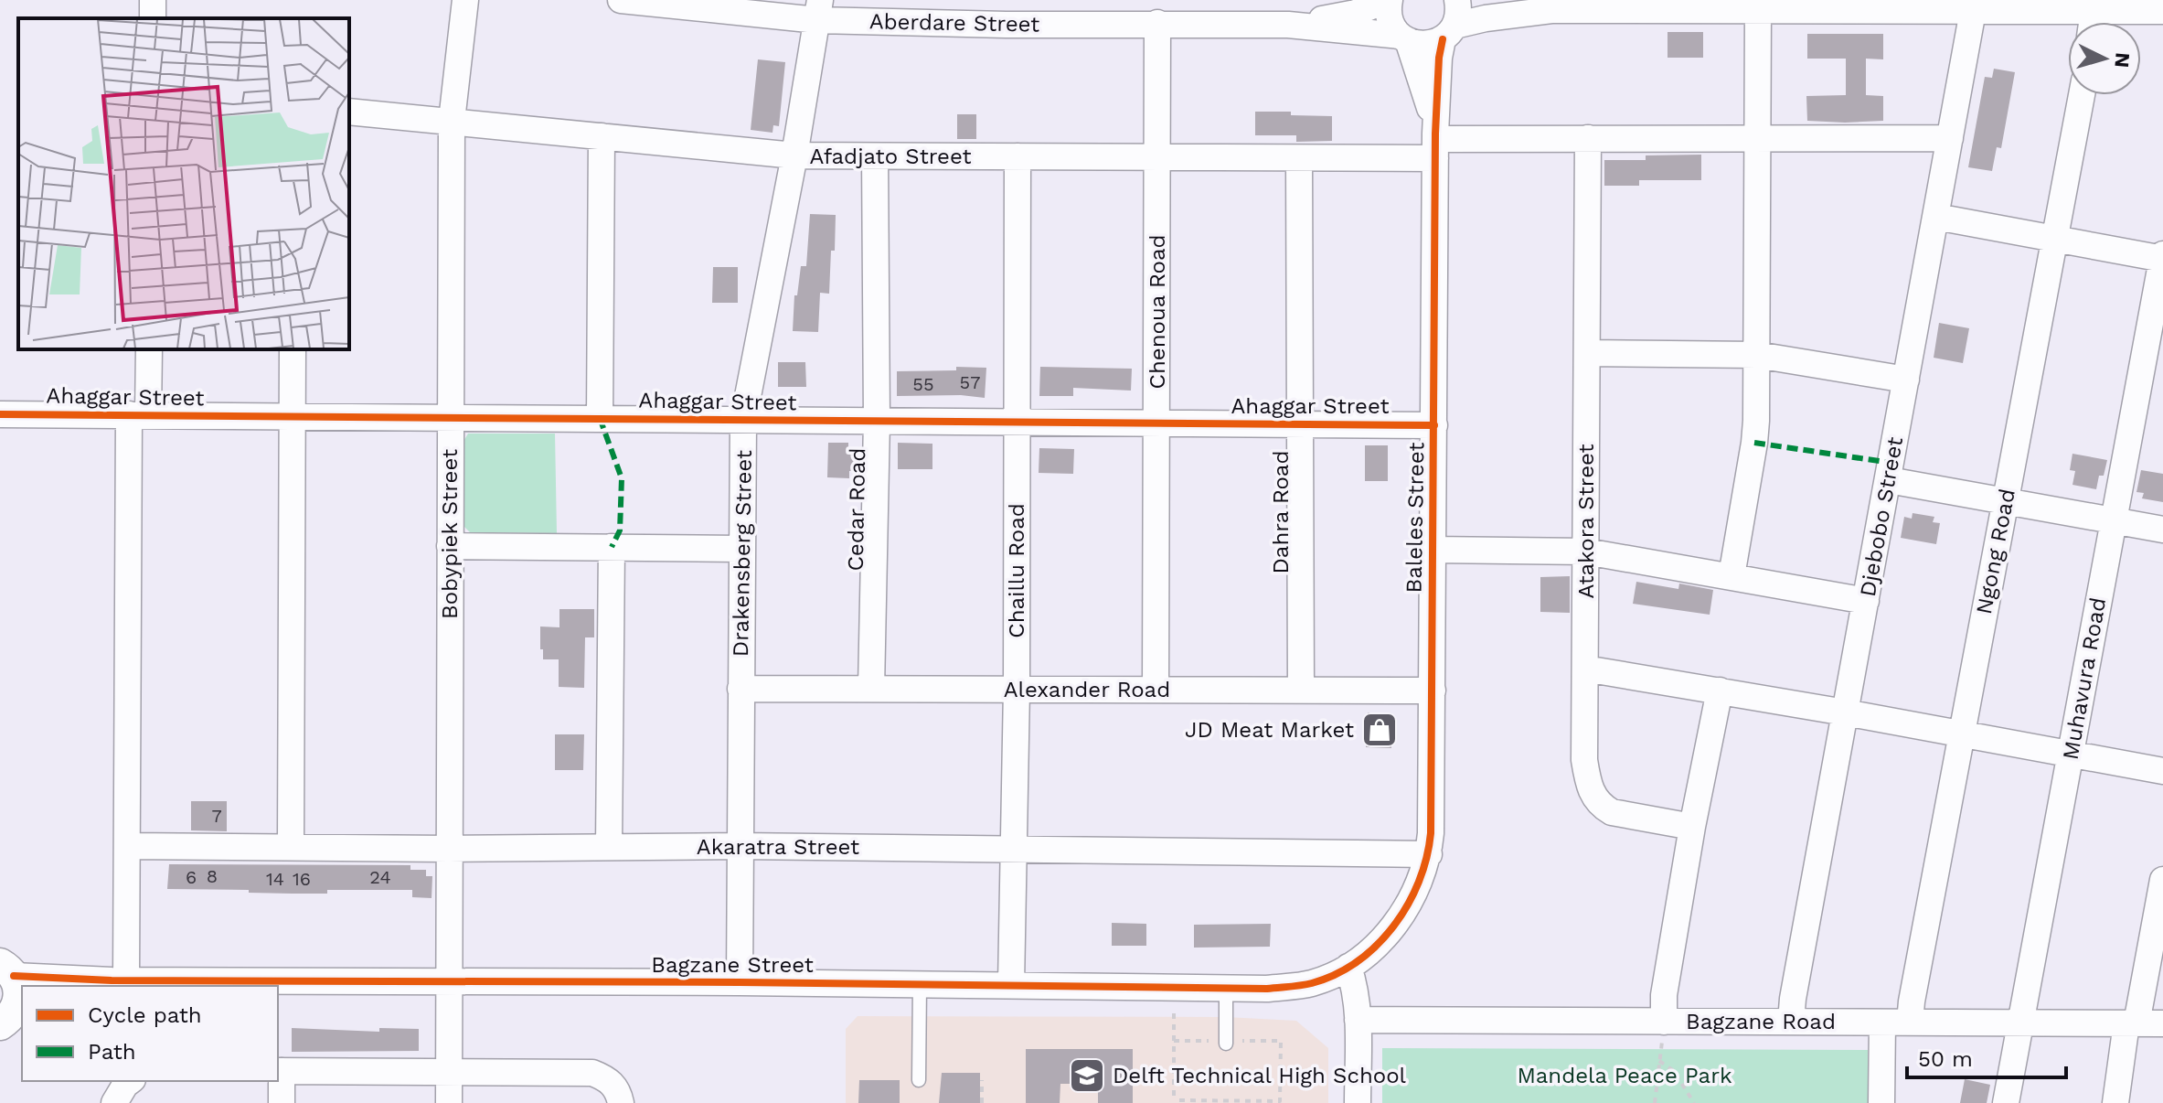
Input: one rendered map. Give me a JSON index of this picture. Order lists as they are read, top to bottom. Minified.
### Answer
{"streets":{"street":["Aberdare Street","Afadjato Street","Chenoua Road","Ahaggar Street","Cedar Road","Dahra Road","Djebobo Street","Baleles Street","Atakora Street","Bobypiek Street","Ngong Road","Drakensberg Street","Chaillu Road","Muhavura Road","Alexander Road","Akaratra Street","Bagzane Street","Bagzane Road"]},"crossings":[["Aberdare Street","Chenoua Road"],["Aberdare Street","Baleles Street"],["Aberdare Street","Drakensberg Street"],["Afadjato Street","Chenoua Road"],["Afadjato Street","Cedar Road"],["Afadjato Street","Dahra Road"],["Afadjato Street","Djebobo Street"],["Afadjato Street","Baleles Street"],["Afadjato Street","Atakora Street"],["Afadjato Street","Bobypiek Street"],["Afadjato Street","Drakensberg Street"],["Afadjato Street","Chaillu Road"],["Chenoua Road","Ahaggar Street"],["Chenoua Road","Alexander Road"],["Ahaggar Street","Cedar Road"],["Ahaggar Street","Dahra Road"],["Ahaggar Street","Baleles Street"],["Ahaggar Street","Bobypiek Street"],["Ahaggar Street","Drakensberg Street"],["Ahaggar Street","Chaillu Road"],["Cedar Road","Alexander Road"],["Dahra Road","Alexander Road"],["Djebobo Street","Bagzane Road"],["Baleles Street","Alexander Road"],["Baleles Street","Akaratra Street"],["Baleles Street","Bagzane Street"],["Bobypiek Street","Akaratra Street"],["Bobypiek Street","Bagzane Street"],["Ngong Road","Bagzane Road"],["Drakensberg Street","Alexander Road"],["Drakensberg Street","Akaratra Street"],["Drakensberg Street","Bagzane Street"],["Chaillu Road","Alexander Road"],["Chaillu Road","Akaratra Street"],["Chaillu Road","Bagzane Street"],["Muhavura Road","Bagzane Road"]],"parks":["Mandela Peace Park"],"places":{"shop":["JD Meat Market"],"school or university":["Delft Technical High School"]},"house_numbers":["57","55","7","8","6","24","14","16"],"legend":["Cycle path","Path"],"scale_bar":"50 m","north":"right"}
